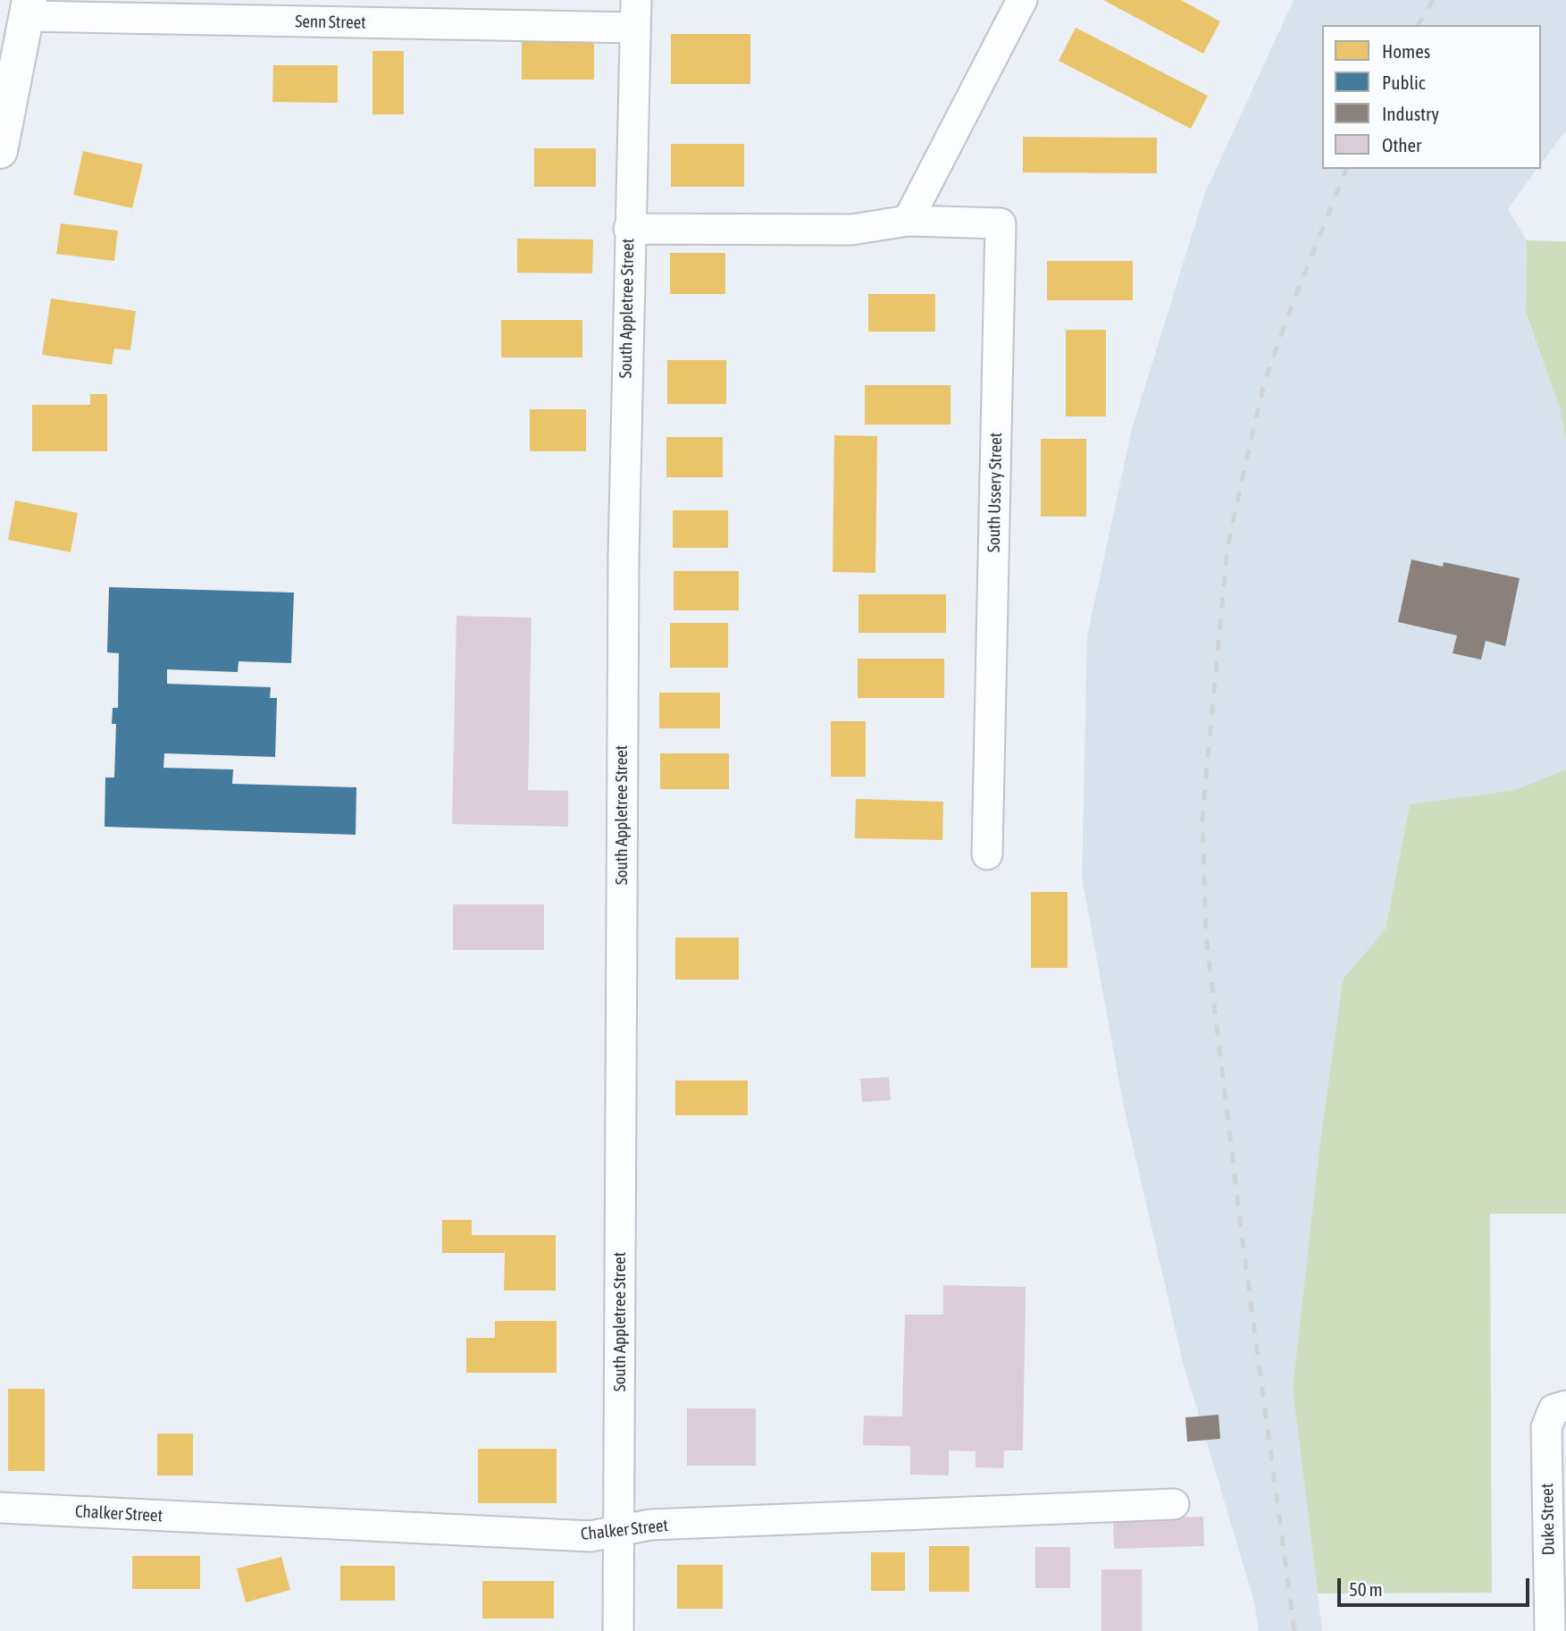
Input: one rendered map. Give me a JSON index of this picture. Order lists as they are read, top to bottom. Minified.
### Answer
{"streets":{"street":["Senn Street","South Appletree Street","South Ussery Street","Chalker Street","Duke Street"]},"crossings":[["Senn Street","South Appletree Street"],["South Appletree Street","South Ussery Street"],["South Appletree Street","Chalker Street"]],"legend":["Homes","Public","Industry","Other"],"scale_bar":"50 m"}
